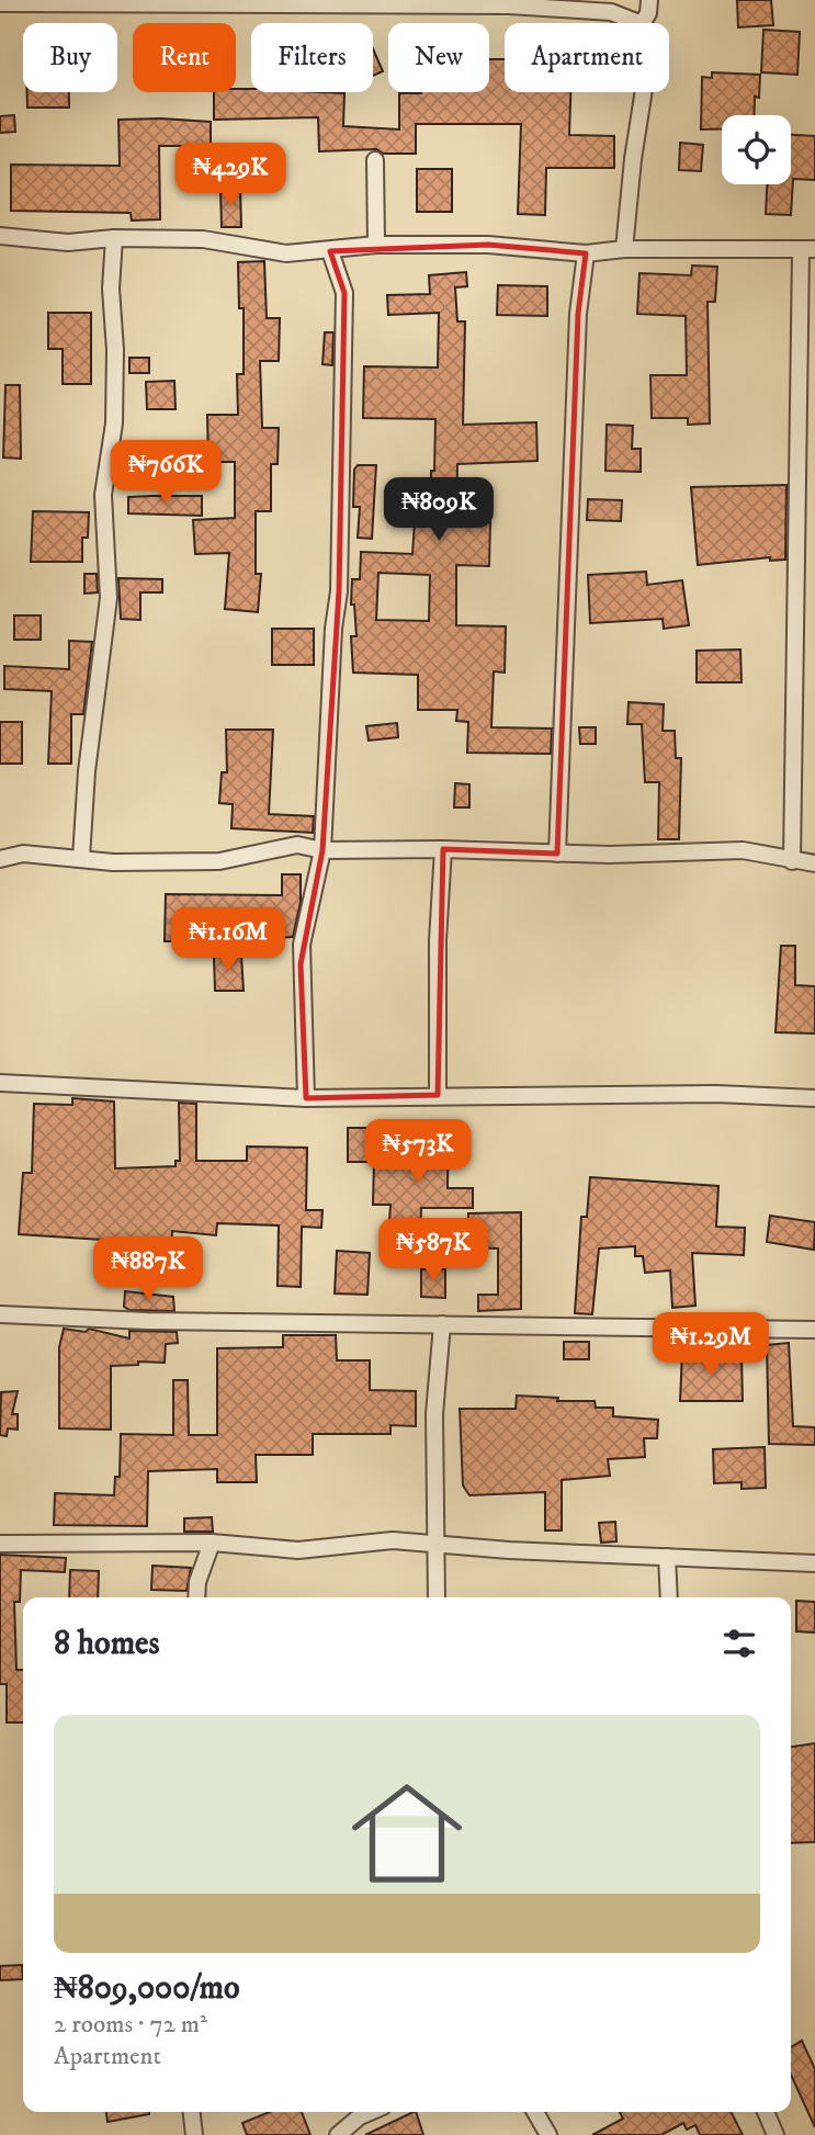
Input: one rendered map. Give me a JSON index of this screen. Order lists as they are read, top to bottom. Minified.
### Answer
{"page":{"chip":["Buy","Rent","Filters","New","Apartment"],"price":["₦429K","₦766K","₦809K","₦1.16M","₦573K","₦587K","₦887K","₦1.29M"],"heading":"8 homes","list":[{"name":"₦809,000/mo","note":"2 rooms · 72 m² · Apartment"}]}}
